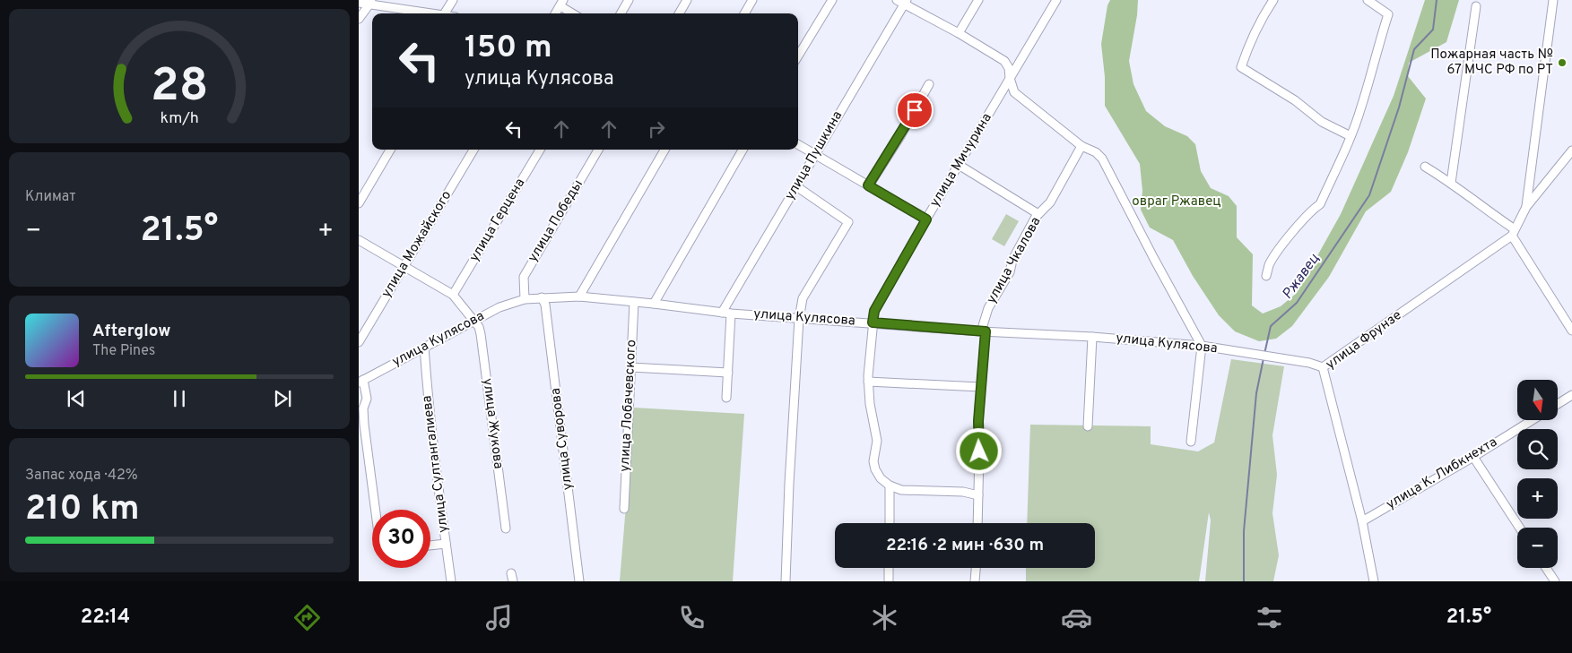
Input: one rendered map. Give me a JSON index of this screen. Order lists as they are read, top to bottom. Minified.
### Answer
{"streets":{"street":["улица Пушкина","улица Мичурина","улица Герцена","улица Победы","улица Можайского","улица Чкалова","улица Кулясова","улица Фрунзе","улица Лобачевского","улица Жукова","улица Суворова","улица Султангалиева","улица К. Либкнехта"]},"crossings":[["улица Пушкина","улица Кулясова"],["улица Мичурина","улица Кулясова"],["улица Герцена","улица Жукова"],["улица Победы","улица Кулясова"],["улица Чкалова","улица Кулясова"],["улица Кулясова","улица Фрунзе"],["улица Кулясова","улица Лобачевского"],["улица Кулясова","улица Жукова"],["улица Кулясова","улица Суворова"],["улица Кулясова","улица Султангалиева"],["улица Фрунзе","улица К. Либкнехта"]],"water":["Ржавец"],"parks":["овраг Ржавец"],"places":["Пожарная часть № 67 МЧС РФ по РТ"],"north":"bottom","page":{"turn":["150 m","улица Кулясова"],"tile":["Климат",["Запас хода · 42%","210 km"]],"heat":["−","21.5°","+"],"song":["Afterglow","The Pines"],"map_buttons":["+","−"],"limit":"30","trip":"22:16 · 2 мин · 630 m","tabs":["22:14","21.5°"],"gauge":["28","km/h"]}}
